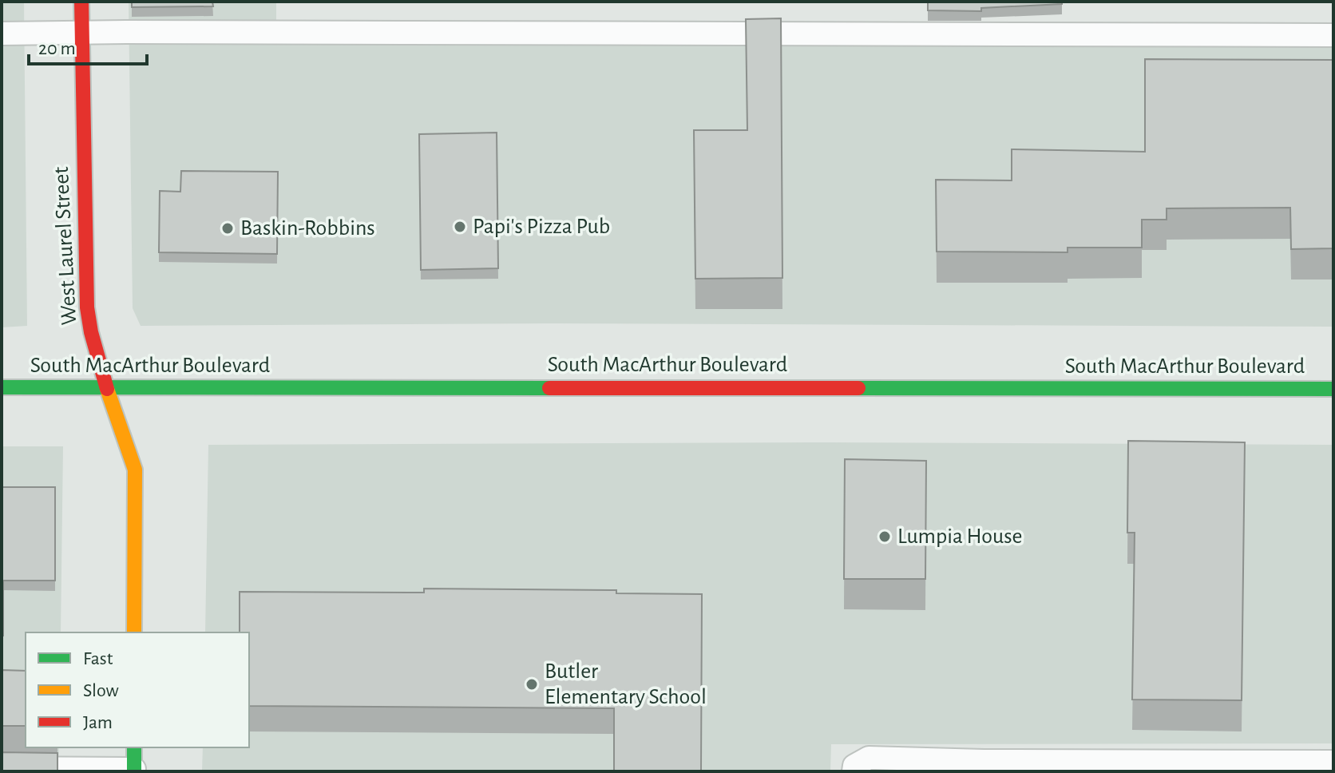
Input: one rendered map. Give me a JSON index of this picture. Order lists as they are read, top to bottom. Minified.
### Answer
{"streets":{"main road":["West Laurel Street","South MacArthur Boulevard"]},"crossings":[["West Laurel Street","South MacArthur Boulevard"]],"places":["Papi's Pizza Pub","Baskin-Robbins","Lumpia House","Butler Elementary School"],"legend":["Fast","Slow","Jam"],"scale_bar":"20 m"}
